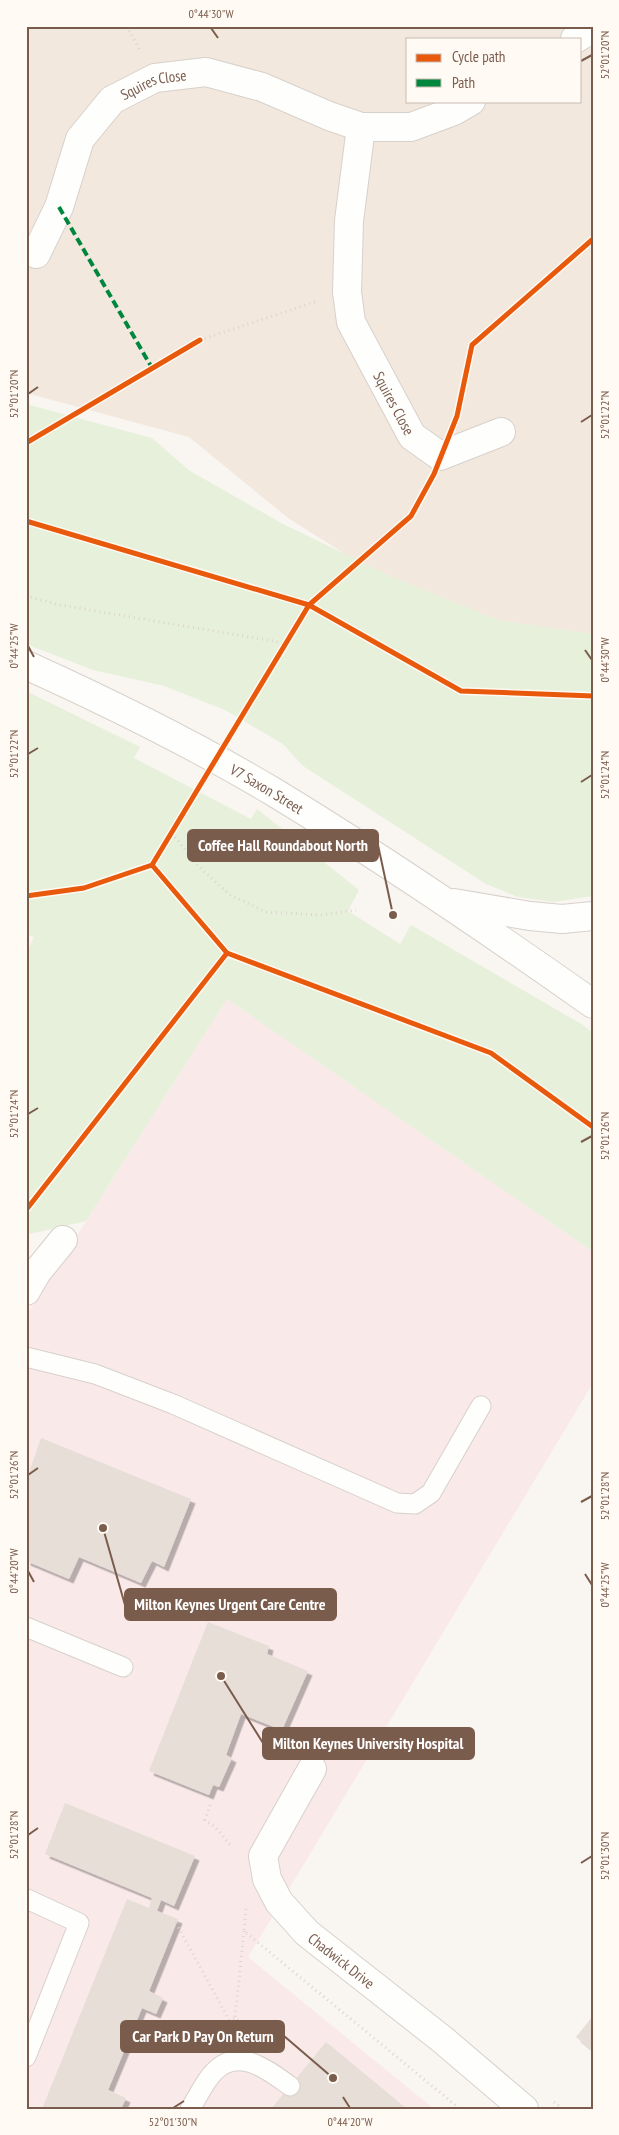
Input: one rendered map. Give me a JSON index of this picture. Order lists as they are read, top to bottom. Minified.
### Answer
{"streets":{"street":["Squires Close","V7 Saxon Street","Chadwick Drive"]},"places":["Coffee Hall Roundabout North","Milton Keynes Urgent Care Centre","Milton Keynes University Hospital","Car Park D Pay On Return"],"legend":["Cycle path","Path"],"coordinates":["0°44'30\"W","52°01'20\"N","52°01'22\"N","0°44'25\"W","52°01'24\"N","52°01'26\"N","52°01'28\"N","0°44'20\"W","52°01'30\"N"]}
